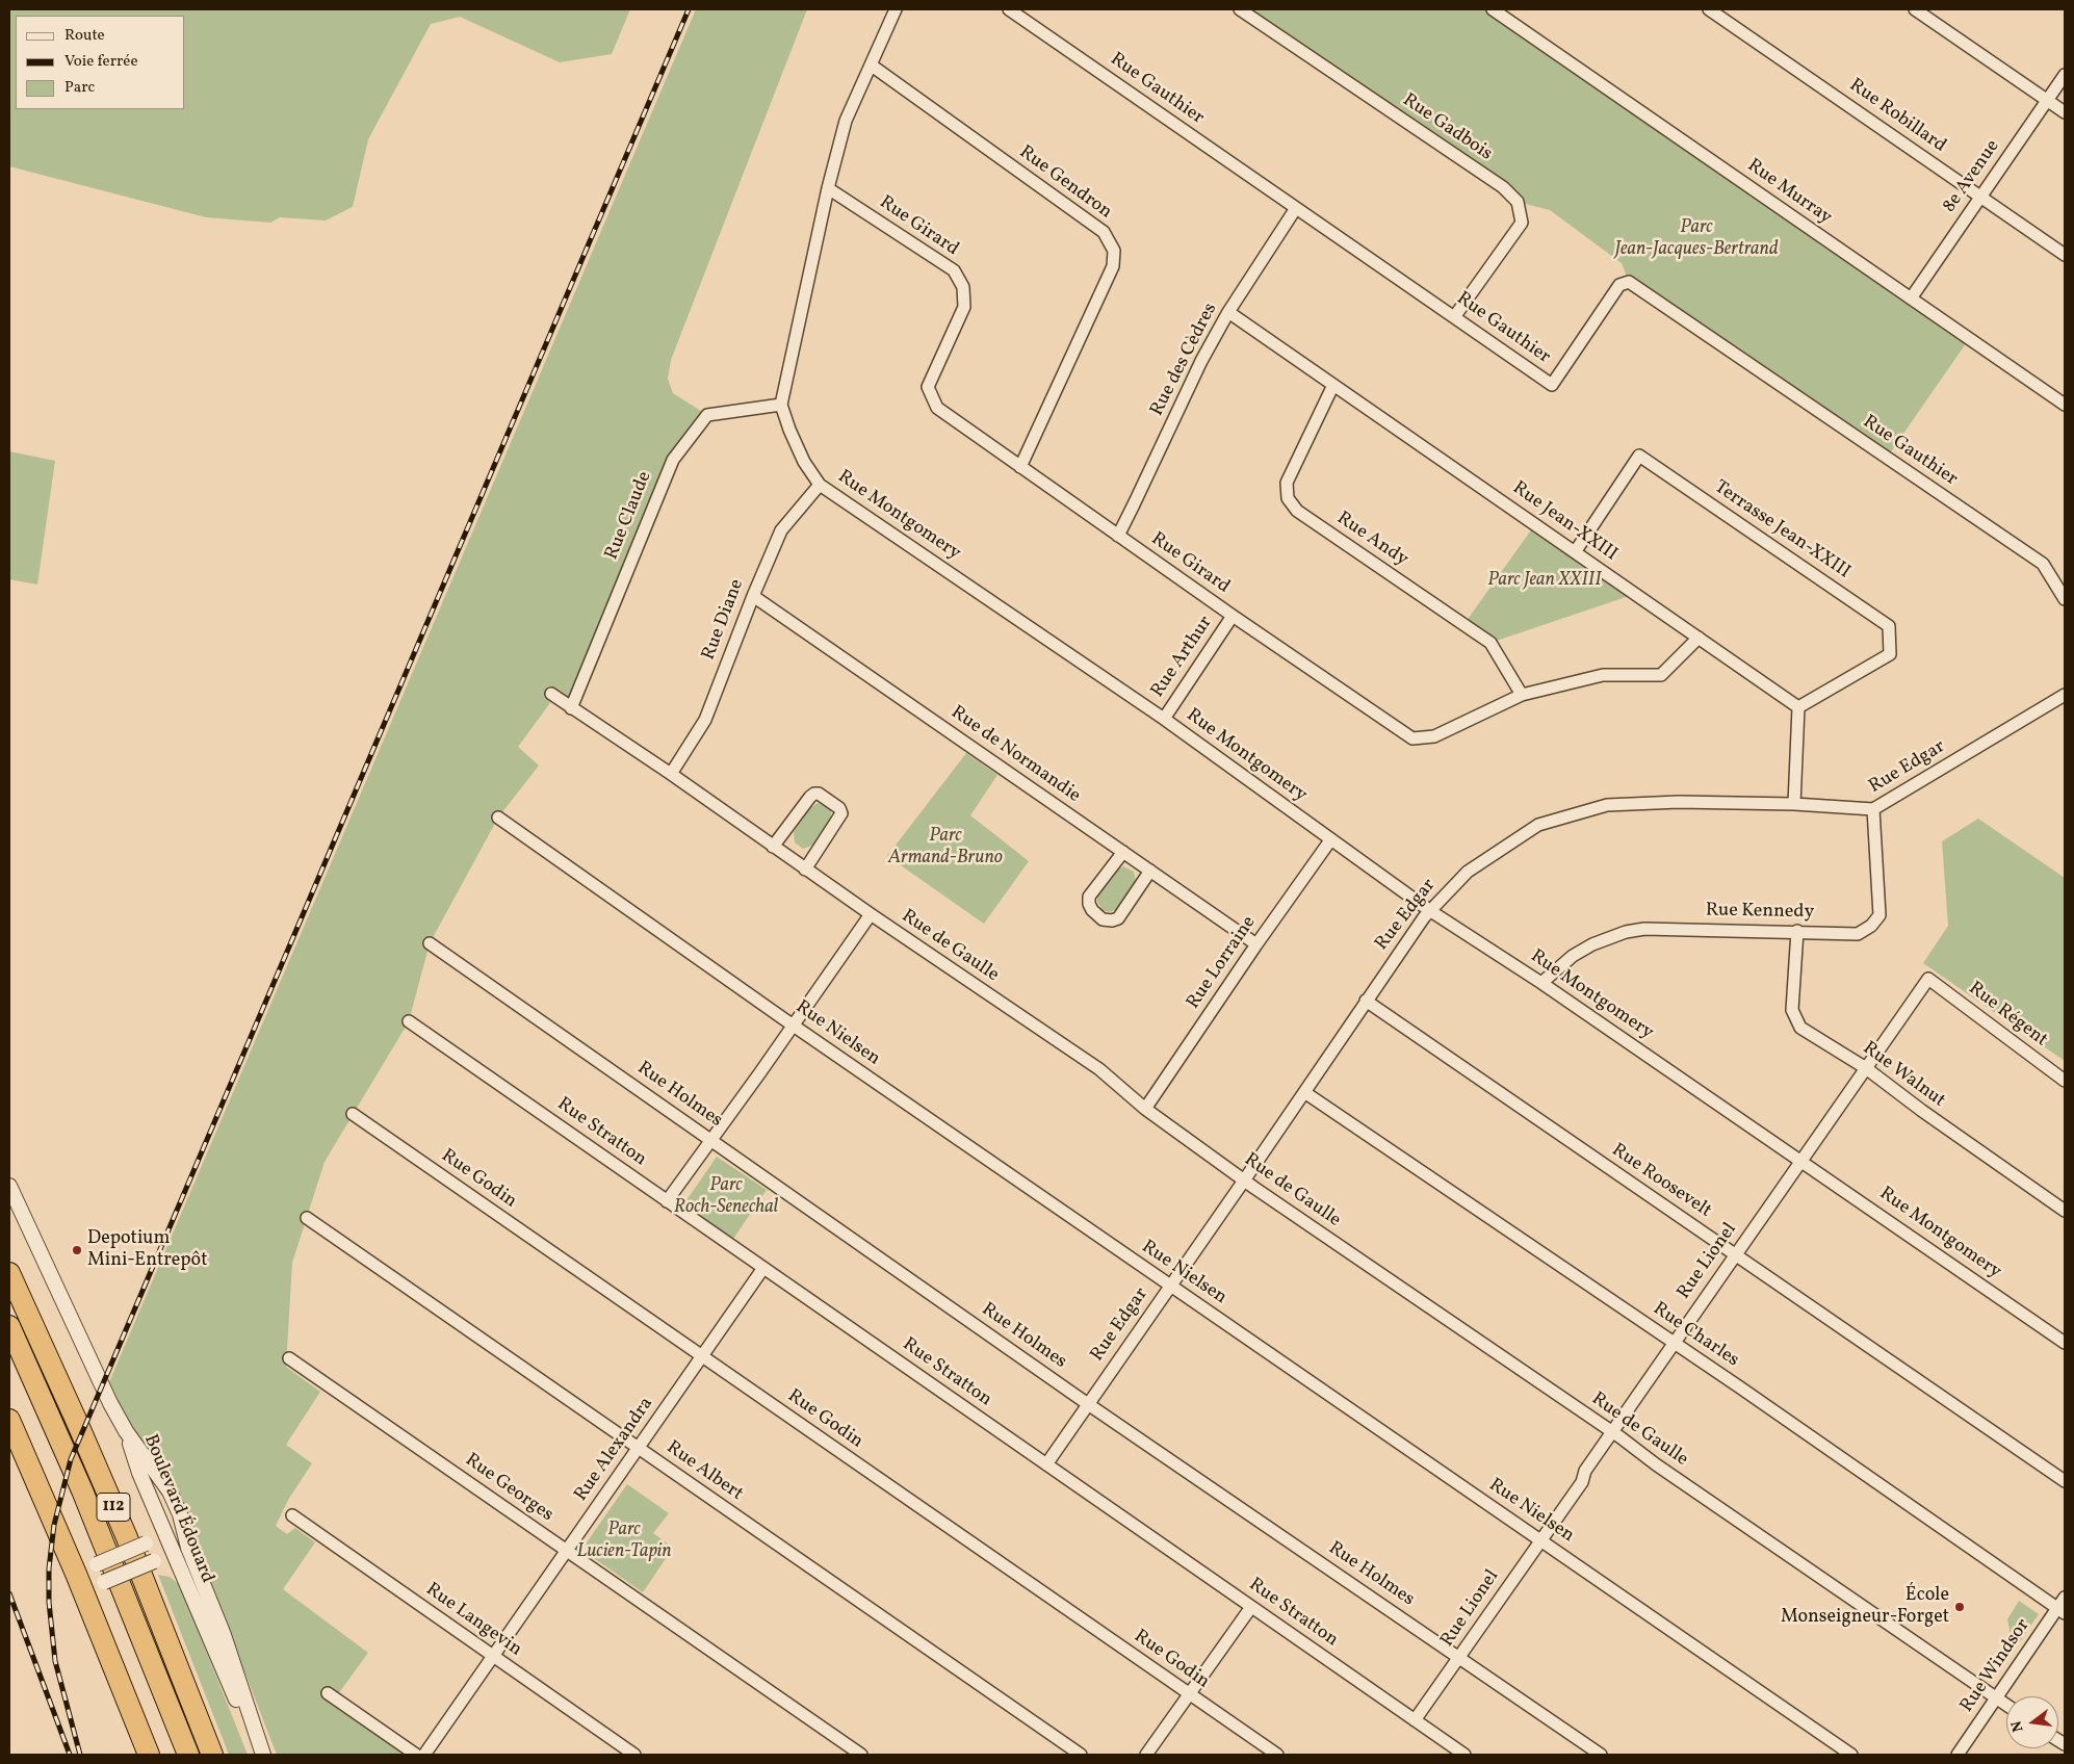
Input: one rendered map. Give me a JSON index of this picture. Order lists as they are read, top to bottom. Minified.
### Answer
{"streets":{"highway":["112"],"street":["Rue Gauthier","Rue Robillard","Rue Gadbois","8e Avenue","Rue Gendron","Rue Murray","Rue Girard","Rue des Cèdres","Rue Claude","Rue Montgomery","Rue Jean-XXIII","Terrasse Jean-XXIII","Rue Andy","Rue Diane","Rue Arthur","Rue de Normandie","Rue Edgar","Rue Kennedy","Rue de Gaulle","Rue Lorraine","Rue Régent","Rue Nielsen","Rue Walnut","Rue Holmes","Rue Stratton","Rue Godin","Rue Roosevelt","Rue Lionel","Rue Charles","Rue Alexandra","Rue Albert","Rue Georges","Boulevard Édouard","Rue Langevin","Rue Windsor"]},"crossings":[["Rue Gauthier","Rue Gadbois"],["Rue Gauthier","Rue des Cèdres"],["Rue Robillard","8e Avenue"],["8e Avenue","Rue Murray"],["Rue Gendron","Rue Girard"],["Rue Girard","Rue des Cèdres"],["Rue Girard","Rue Jean-XXIII"],["Rue Girard","Rue Andy"],["Rue Girard","Rue Arthur"],["Rue des Cèdres","Rue Jean-XXIII"],["Rue Claude","Rue Montgomery"],["Rue Claude","Rue de Gaulle"],["Rue Montgomery","Rue Diane"],["Rue Montgomery","Rue Arthur"],["Rue Montgomery","Rue Edgar"],["Rue Montgomery","Rue Kennedy"],["Rue Montgomery","Rue Lorraine"],["Rue Montgomery","Rue Lionel"],["Rue Jean-XXIII","Terrasse Jean-XXIII"],["Rue Jean-XXIII","Rue Andy"],["Rue Diane","Rue de Normandie"],["Rue Diane","Rue de Gaulle"],["Rue de Normandie","Rue Lorraine"],["Rue Edgar","Rue Kennedy"],["Rue Edgar","Rue de Gaulle"],["Rue Edgar","Rue Nielsen"],["Rue Edgar","Rue Holmes"],["Rue Edgar","Rue Stratton"],["Rue Edgar","Rue Roosevelt"],["Rue Edgar","Rue Charles"],["Rue Kennedy","Rue Walnut"],["Rue de Gaulle","Rue Lorraine"],["Rue de Gaulle","Rue Lionel"],["Rue de Gaulle","Rue Windsor"],["Rue Régent","Rue Lionel"],["Rue Nielsen","Rue Lionel"],["Rue Walnut","Rue Lionel"],["Rue Holmes","Rue Lionel"],["Rue Stratton","Rue Lionel"],["Rue Stratton","Rue Alexandra"],["Rue Godin","Rue Alexandra"],["Rue Roosevelt","Rue Lionel"],["Rue Lionel","Rue Charles"],["Rue Charles","Rue Windsor"],["Rue Alexandra","Rue Albert"],["Rue Alexandra","Rue Georges"],["Rue Alexandra","Rue Langevin"]],"parks":["Parc Jean-Jacques-Bertrand","Parc Jean XXIII","Parc Armand-Bruno","Parc Roch-Senechal","Parc Lucien-Tapin"],"places":["Depotium Mini-Entrepôt","École Monseigneur-Forget"],"legend":["Route","Voie ferrée","Parc"],"north":"left"}
